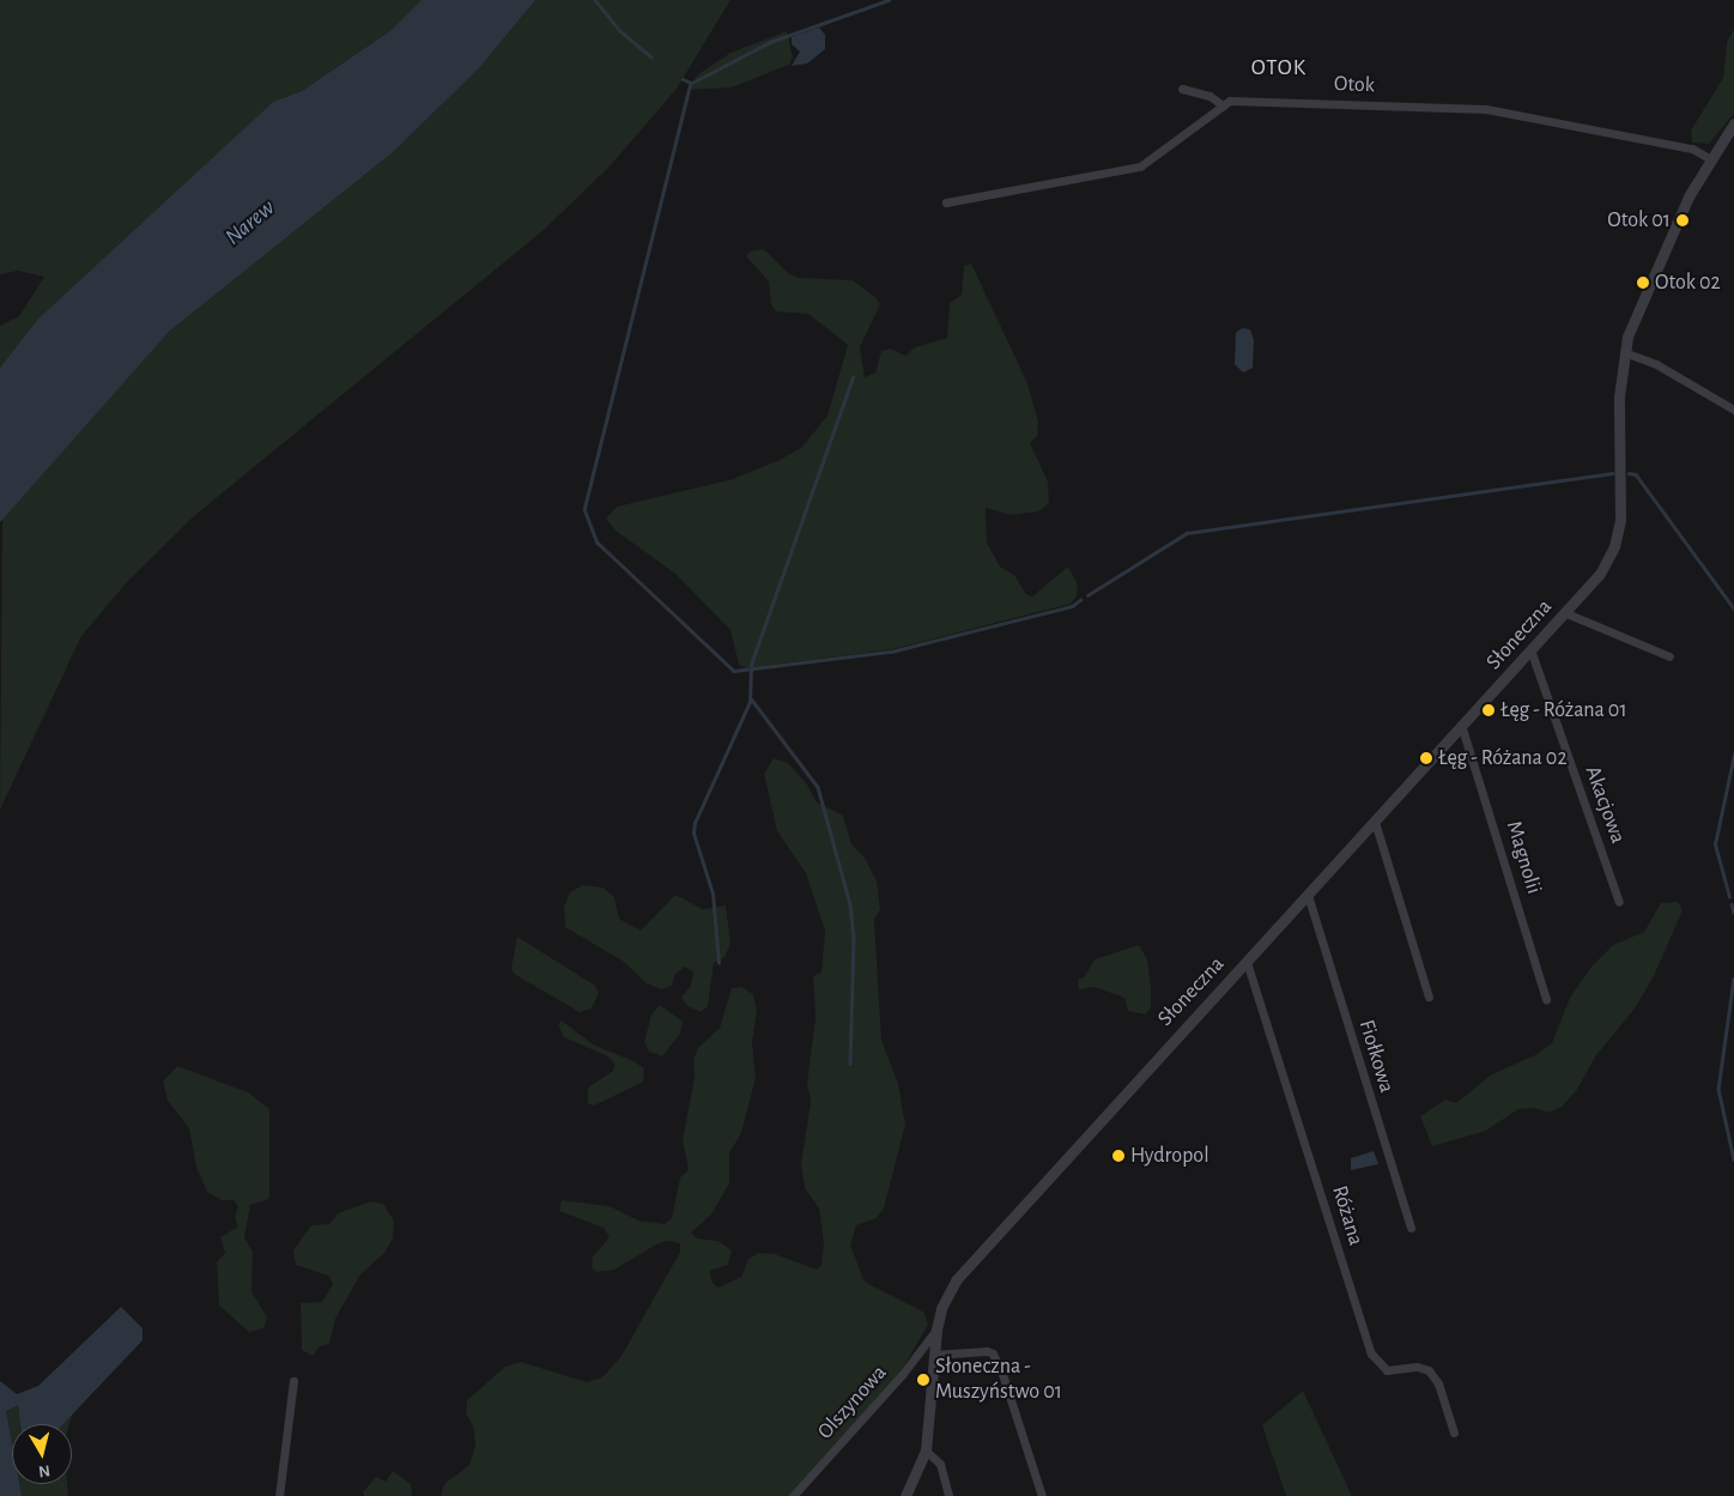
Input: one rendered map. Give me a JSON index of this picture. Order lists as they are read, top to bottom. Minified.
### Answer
{"streets":{"street":["Otok","Słoneczna","Akacjowa","Magnolii","Fiołkowa","Różana","Olszynowa"]},"crossings":[["Otok","Słoneczna"],["Słoneczna","Akacjowa"],["Słoneczna","Magnolii"],["Słoneczna","Fiołkowa"],["Słoneczna","Różana"],["Słoneczna","Olszynowa"]],"districts":["OTOK"],"water":["Narew"],"places":["Otok 01","Otok 02","Łęg - Różana 01","Łęg - Różana 02","Hydropol","Słoneczna - Muszyństwo 01"],"north":"bottom"}
